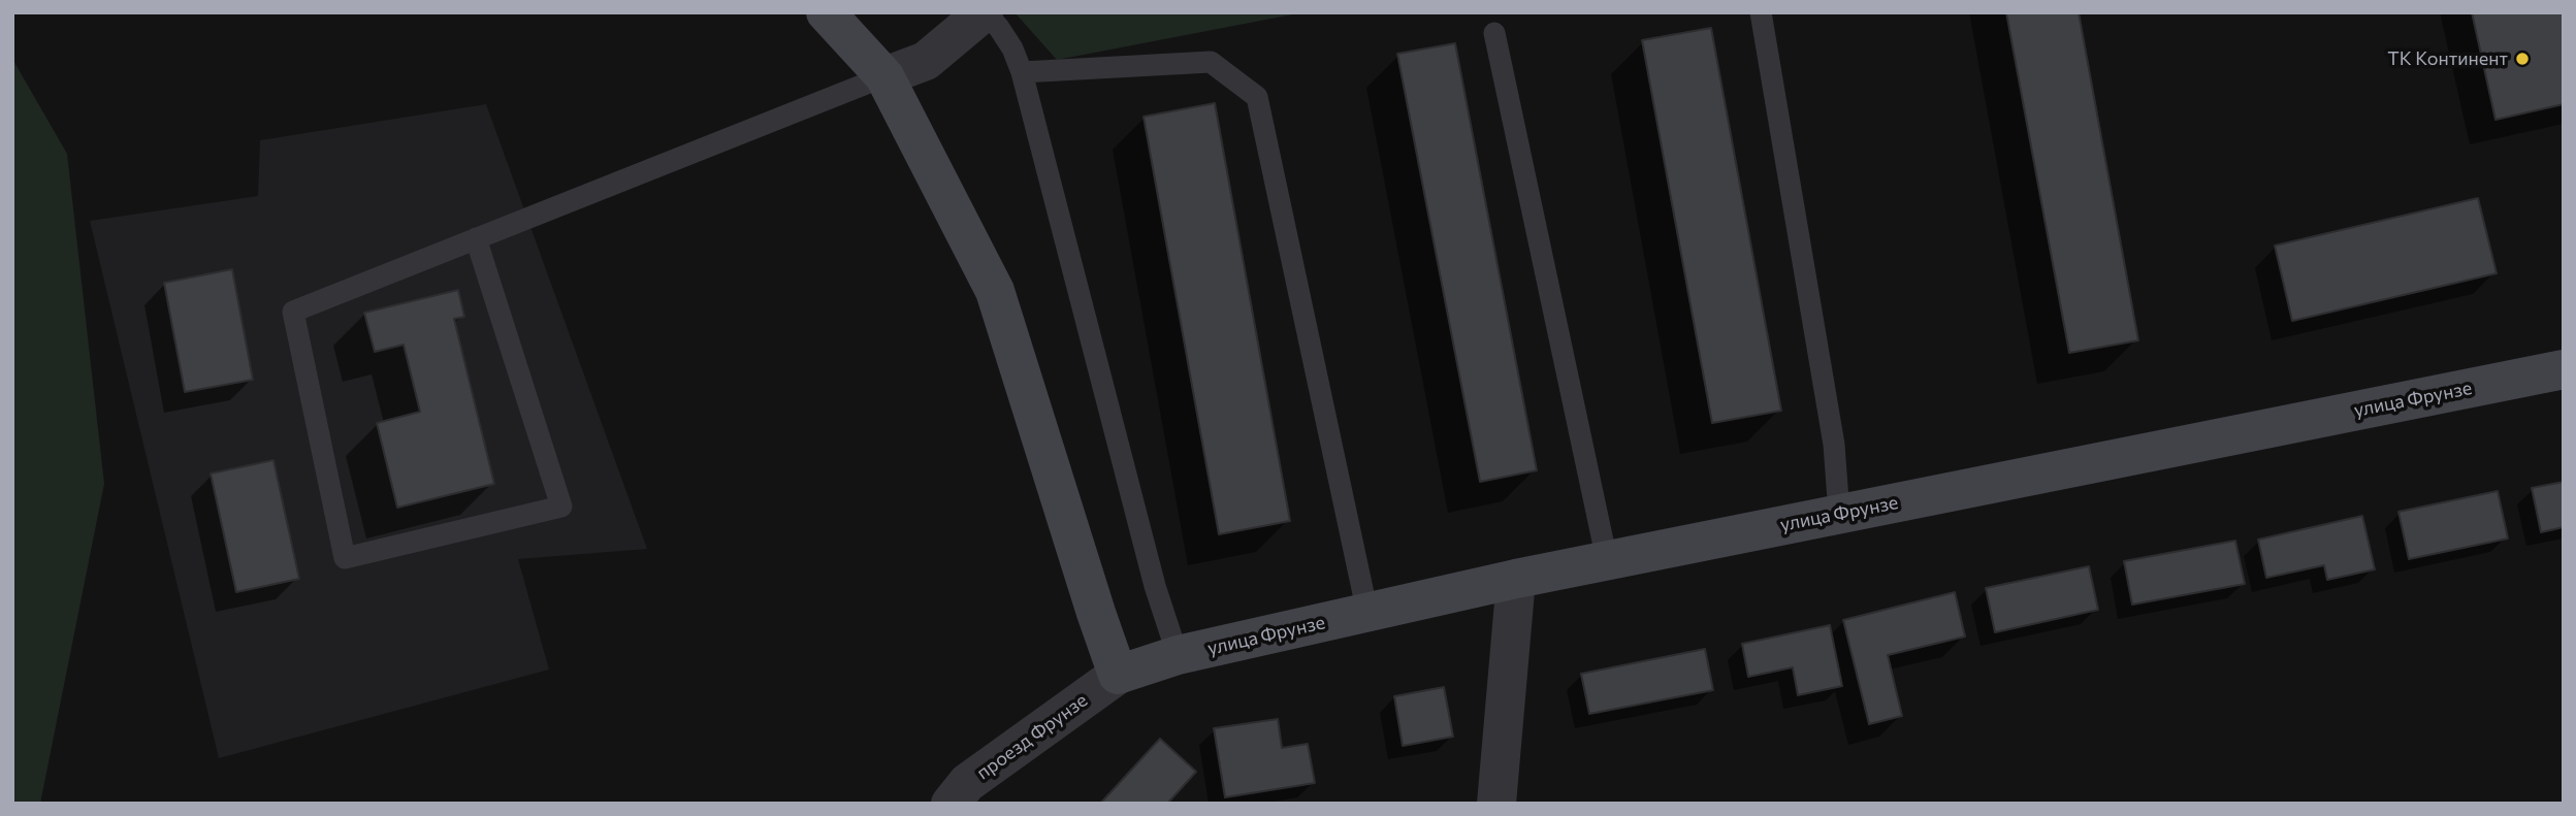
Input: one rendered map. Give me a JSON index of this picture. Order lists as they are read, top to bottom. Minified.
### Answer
{"streets":{"main road":["улица Фрунзе"],"street":["проезд Фрунзе"]},"crossings":[["улица Фрунзе","проезд Фрунзе"]],"places":["ТК Континент"]}
